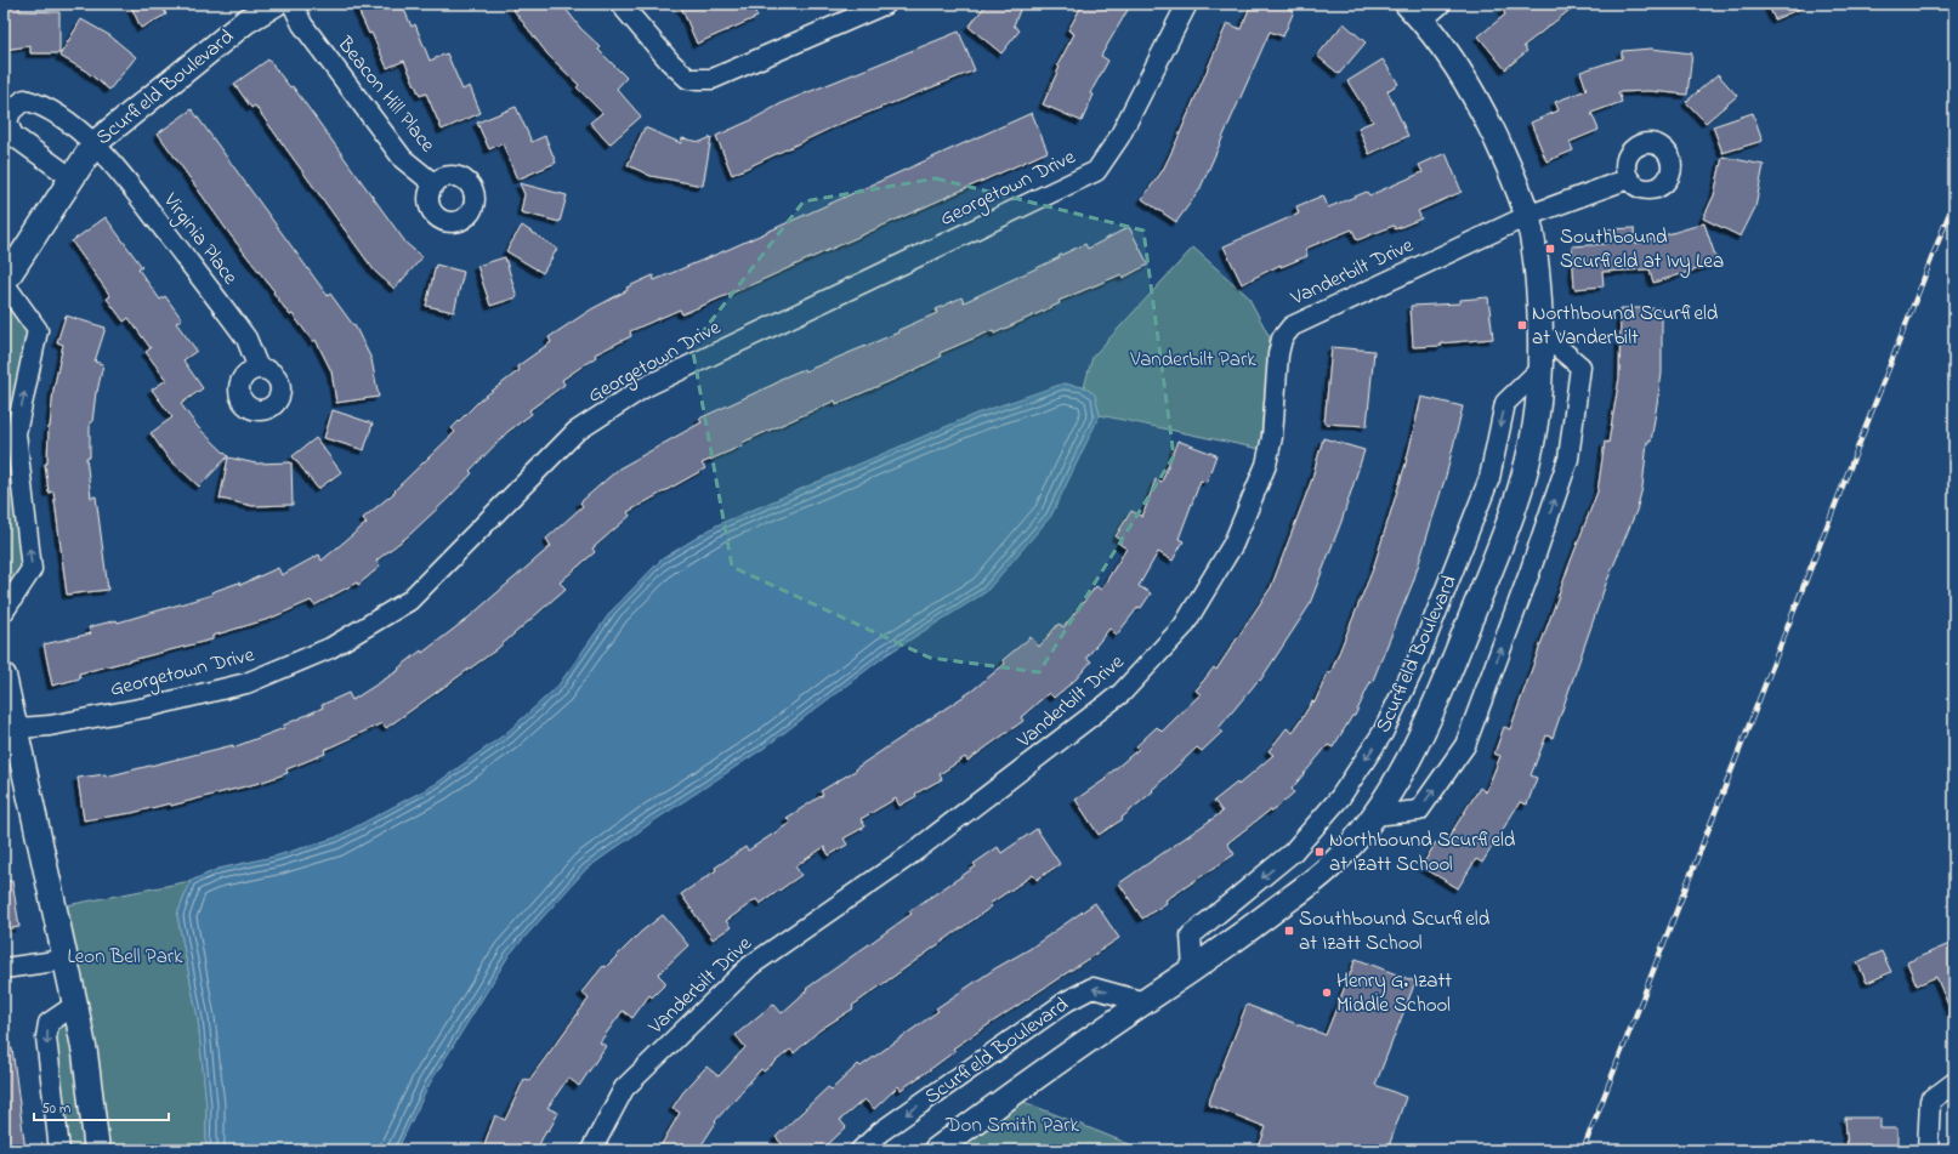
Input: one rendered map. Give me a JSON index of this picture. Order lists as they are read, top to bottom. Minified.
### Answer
{"streets":{"street":["Scurfield Boulevard","Beacon Hill Place","Georgetown Drive","Virginia Place","Vanderbilt Drive"]},"crossings":[["Scurfield Boulevard","Virginia Place"],["Scurfield Boulevard","Vanderbilt Drive"]],"parks":["Vanderbilt Park","Leon Bell Park","Don Smith Park"],"places":{"transit":["Southbound Scurfield at Ivy Lea","Northbound Scurfield at Vanderbilt","Northbound Scurfield at Izatt School","Southbound Scurfield at Izatt School"],"other":["Henry G. Izatt Middle School"]},"scale_bar":"50 m"}
